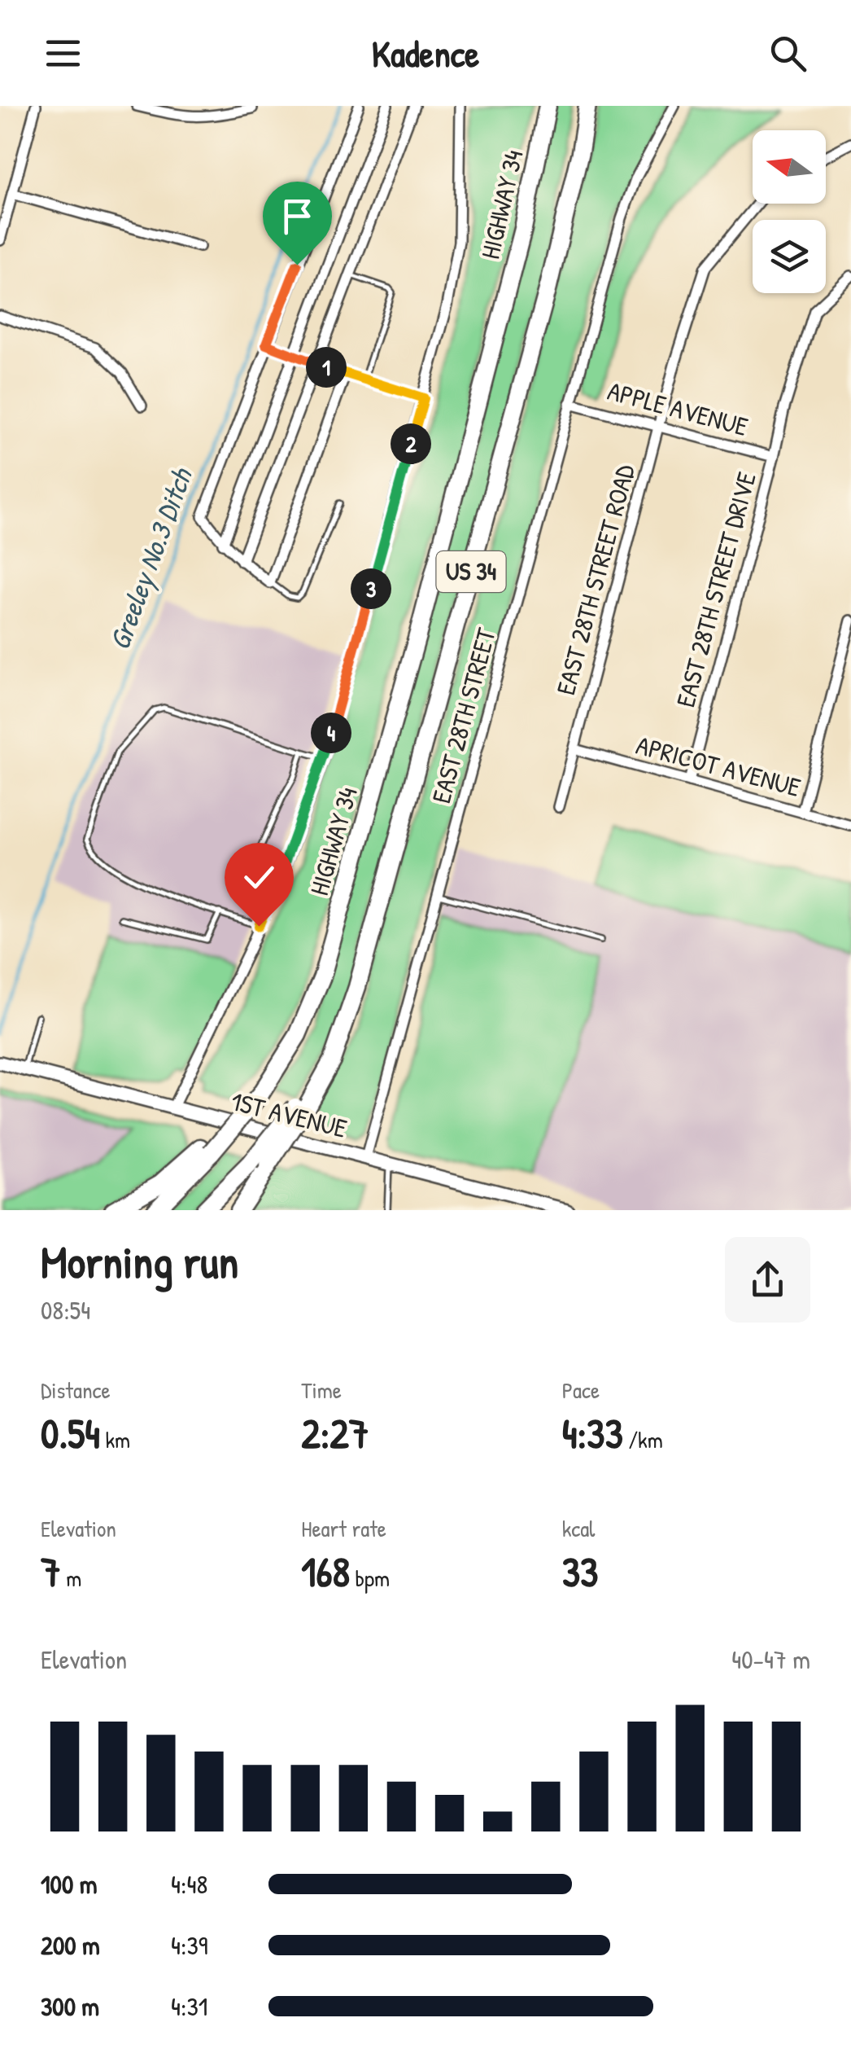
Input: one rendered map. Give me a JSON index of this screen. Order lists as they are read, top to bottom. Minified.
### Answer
{"streets":{"highway":["HIGHWAY 34","US 34"],"main road":["1ST AVENUE"],"street":["APPLE AVENUE","EAST 28TH STREET ROAD","EAST 28TH STREET DRIVE","EAST 28TH STREET","APRICOT AVENUE"]},"crossings":[["APPLE AVENUE","EAST 28TH STREET ROAD"],["APPLE AVENUE","EAST 28TH STREET DRIVE"],["APPLE AVENUE","EAST 28TH STREET"],["EAST 28TH STREET ROAD","APRICOT AVENUE"],["EAST 28TH STREET DRIVE","APRICOT AVENUE"],["EAST 28TH STREET","1ST AVENUE"]],"water":["Greeley No.3 Ditch"],"north":"left","page":{"header":"Kadence","pins":["1","2","3","4"],"heading":["Morning run","08:54"],"stats":[["Distance","0.54 km"],["Time","2:27"],["Pace","4:33 /km"],["Elevation","7 m"],["Heart rate","168 bpm"],["kcal","33"]],"chart":["Elevation","40–47 m"],"list":[{"name":"100 m","note":"4:48"},{"name":"200 m","note":"4:39"},{"name":"300 m","note":"4:31"}]}}
